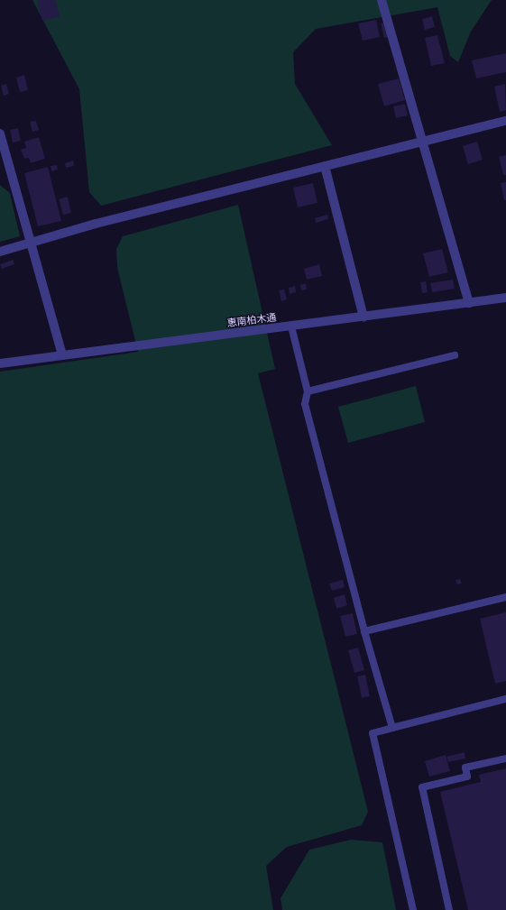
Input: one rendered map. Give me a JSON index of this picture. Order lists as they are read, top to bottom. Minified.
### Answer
{"streets":{"street":["恵南柏木通"]}}
